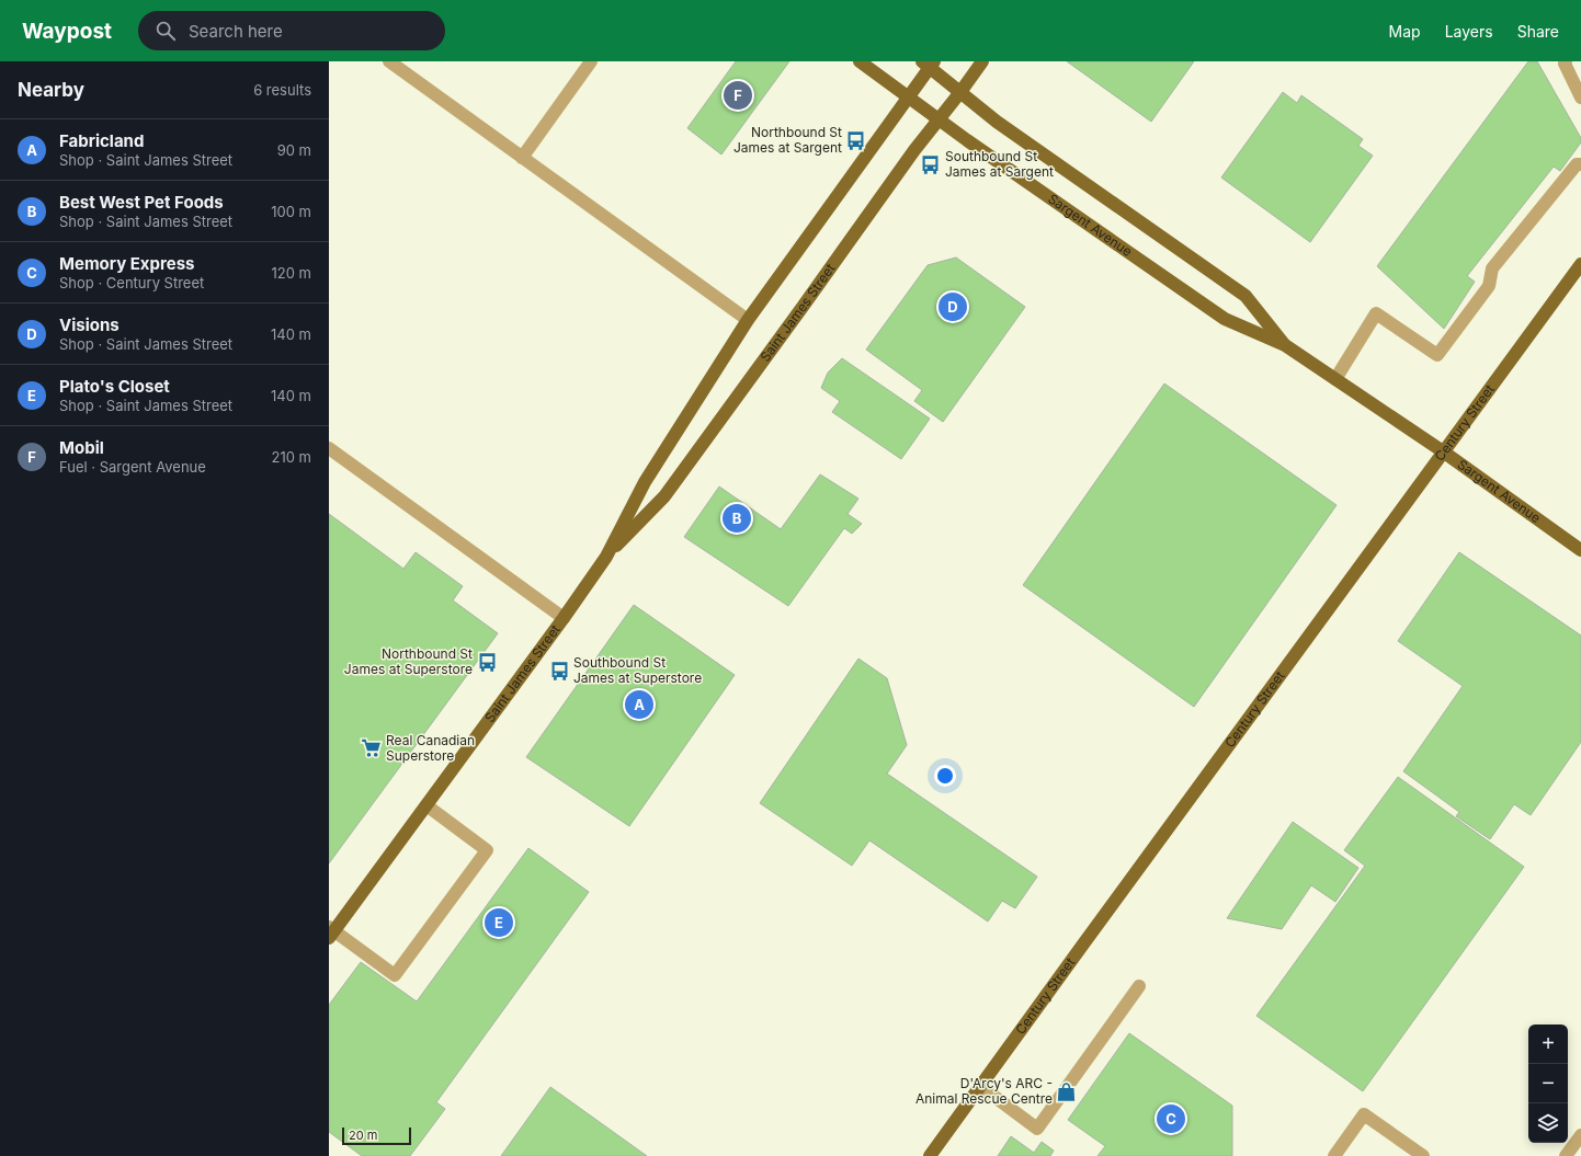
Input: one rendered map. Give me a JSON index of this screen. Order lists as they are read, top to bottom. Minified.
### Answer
{"streets":{"main road":["Sargent Avenue","Saint James Street","Century Street"]},"crossings":[["Sargent Avenue","Saint James Street"],["Sargent Avenue","Century Street"]],"places":{"bus stop":["Northbound St James at Sargent","Southbound St James at Sargent","Northbound St James at Superstore","Southbound St James at Superstore"],"supermarket":["Real Canadian Superstore"],"shop":["D'Arcy's ARC - Animal Rescue Centre"]},"scale_bar":"20 m","page":{"header":"Waypost","search":"Search here","nav":["Map","Layers","Share"],"heading":["Nearby","6 results"],"pins":["F","D","B","A","E","C"],"list":[{"mark":"A","name":"Fabricland","note":"Shop · Saint James Street","value":"90 m"},{"mark":"B","name":"Best West Pet Foods","note":"Shop · Saint James Street","value":"100 m"},{"mark":"C","name":"Memory Express","note":"Shop · Century Street","value":"120 m"},{"mark":"D","name":"Visions","note":"Shop · Saint James Street","value":"140 m"},{"mark":"E","name":"Plato's Closet","note":"Shop · Saint James Street","value":"140 m"},{"mark":"F","name":"Mobil","note":"Fuel · Sargent Avenue","value":"210 m"}],"map_buttons":["+","−"],"scale":"20 m"}}
